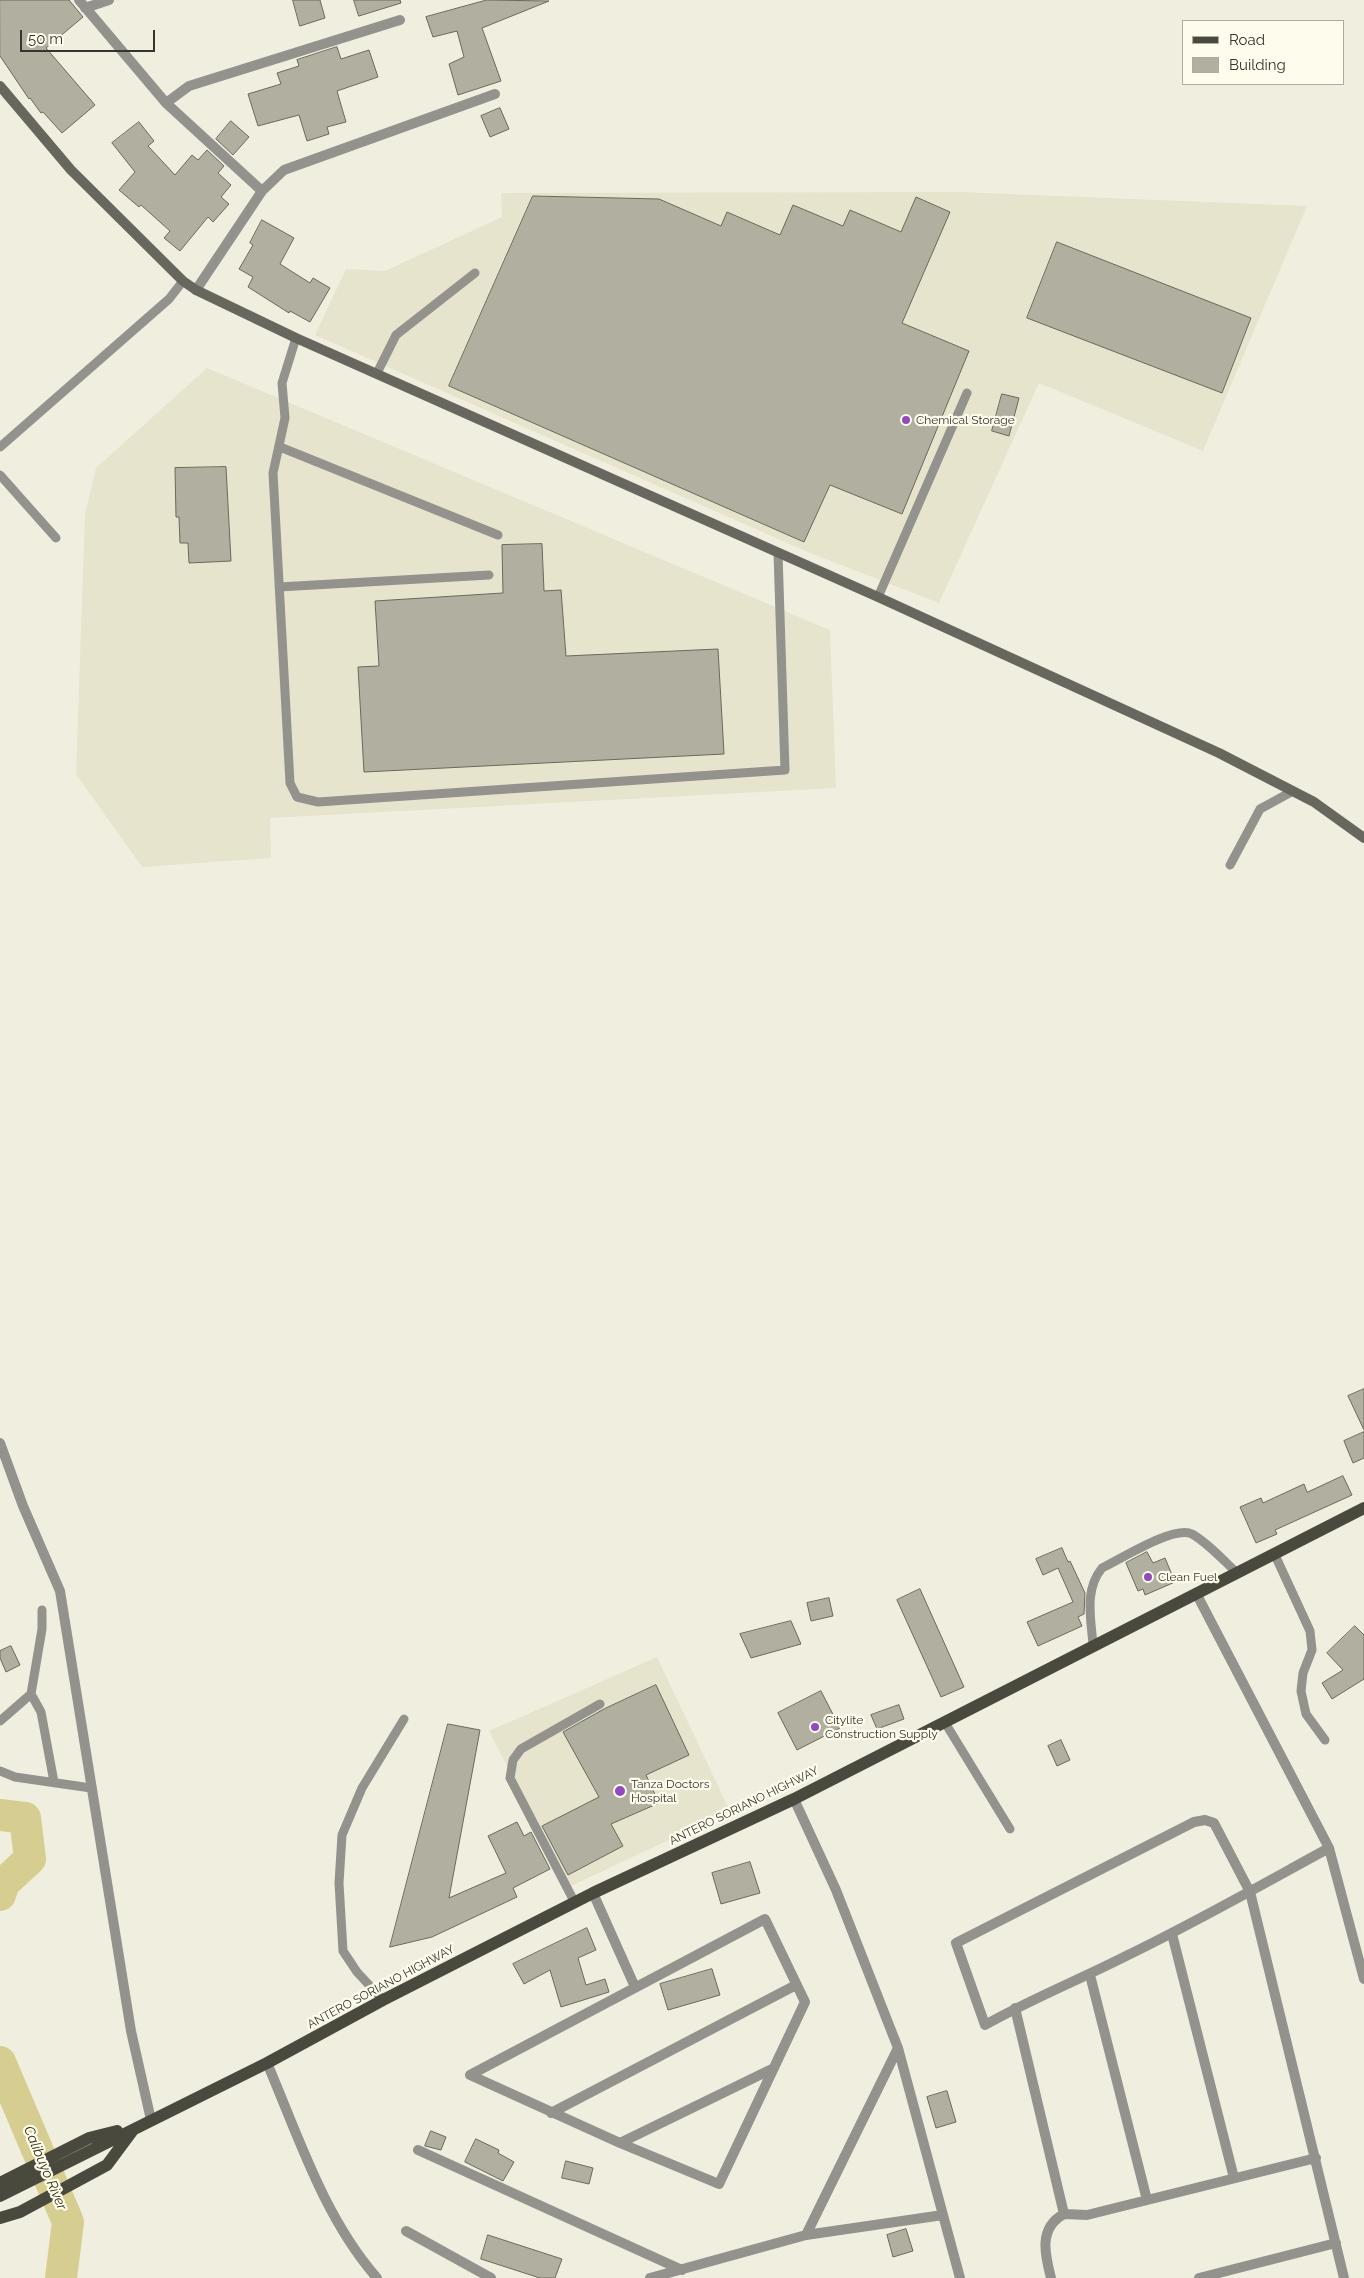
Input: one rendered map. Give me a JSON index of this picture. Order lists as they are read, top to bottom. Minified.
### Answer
{"streets":{"main road":["ANTERO SORIANO HIGHWAY"]},"water":["Calibuyo River"],"places":["Chemical Storage","Clean Fuel","Citylite Construction Supply","Tanza Doctors Hospital"],"legend":["Road","Building"],"scale_bar":"50 m"}
